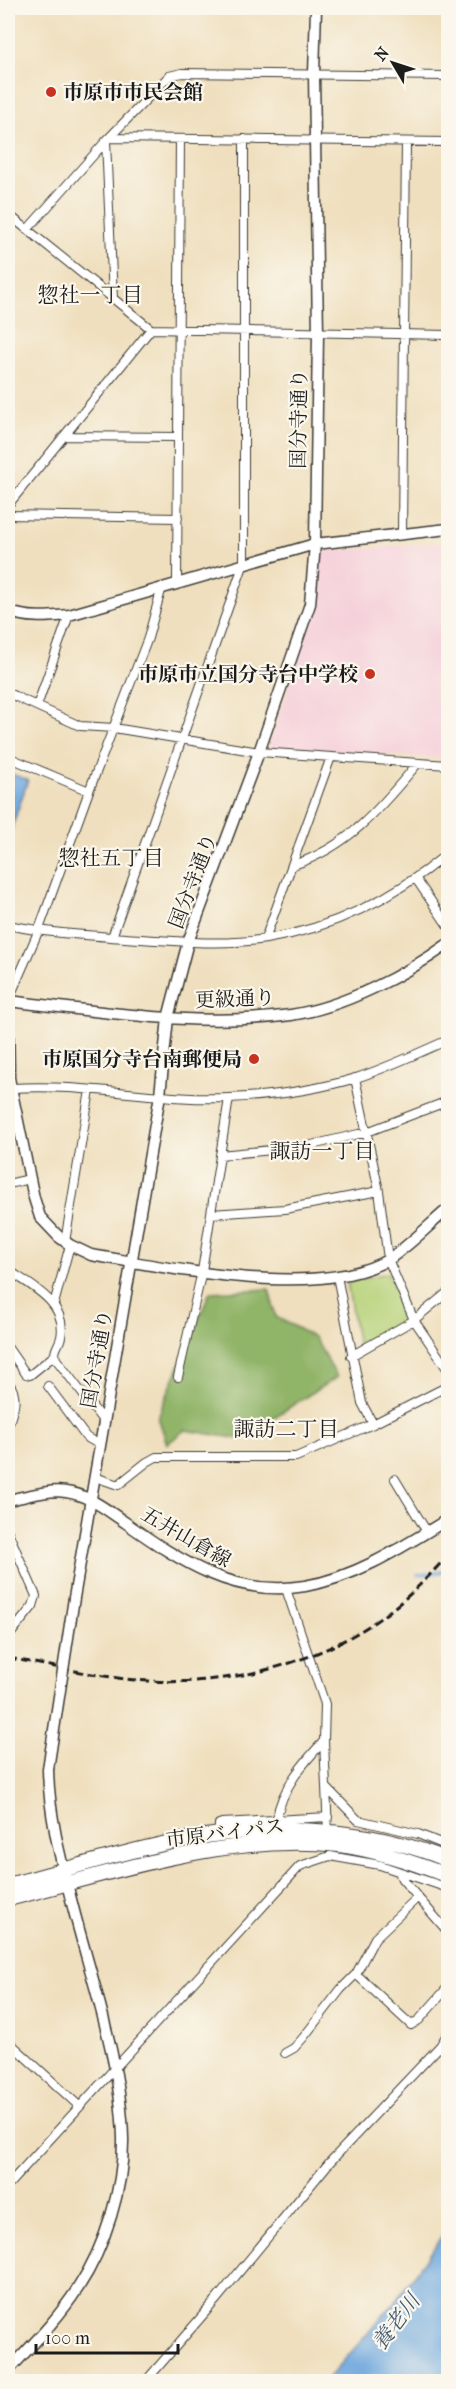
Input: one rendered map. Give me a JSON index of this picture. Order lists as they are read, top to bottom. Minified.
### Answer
{"streets":{"highway":["市原バイパス"],"street":["国分寺通り","更級通り","五井山倉線"]},"crossings":[["国分寺通り","更級通り"],["国分寺通り","五井山倉線"],["国分寺通り","市原バイパス"]],"districts":["惣社一丁目","惣社五丁目","諏訪一丁目","諏訪二丁目"],"water":["養老川"],"places":["市原市市民会館","市原市立国分寺台中学校","市原国分寺台南郵便局"],"scale_bar":"100 m","north":"top left"}
